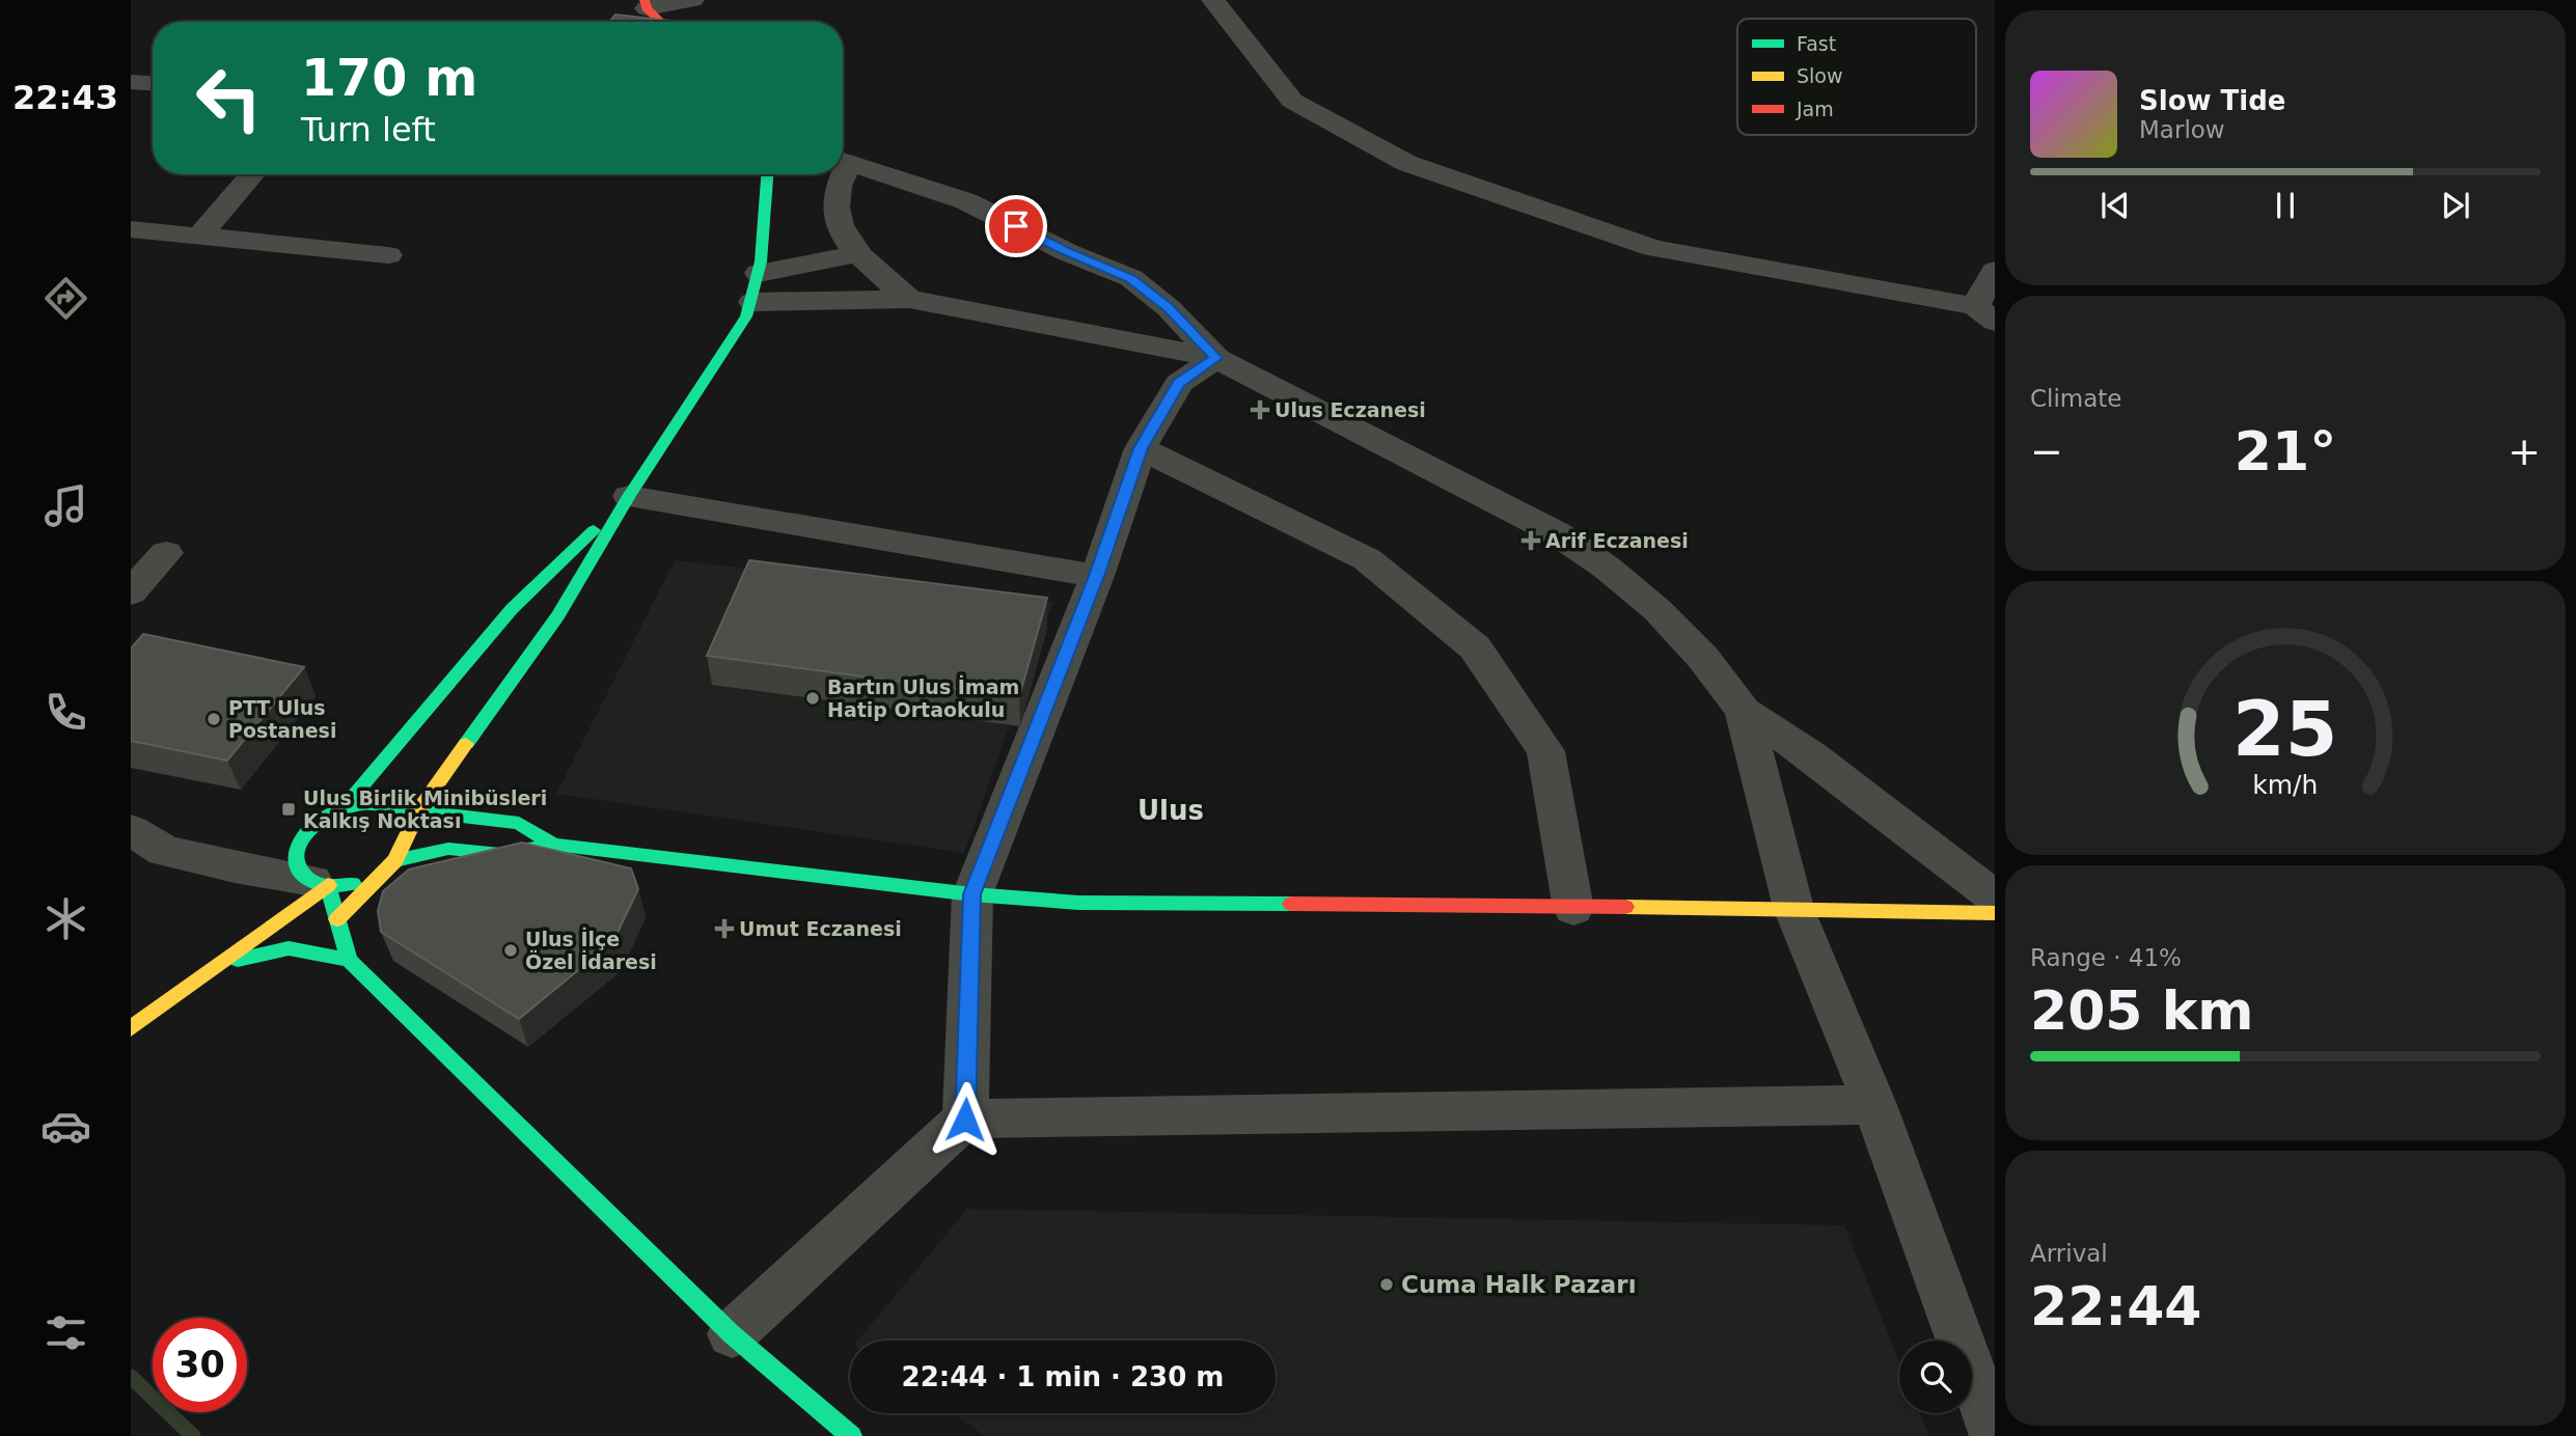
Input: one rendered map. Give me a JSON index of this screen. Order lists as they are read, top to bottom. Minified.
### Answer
{"districts":["Ulus"],"places":{"health":["Ulus Eczanesi","Arif Eczanesi","Umut Eczanesi"],"other":["Bartın Ulus İmam Hatip Ortaokulu","PTT Ulus Postanesi","Ulus İlçe Özel İdaresi","Cuma Halk Pazarı"],"transit":["Ulus Birlik Minibüsleri Kalkış Noktası"]},"legend":["Fast","Slow","Jam"],"page":{"tabs":"22:43","turn":["170 m","Turn left"],"song":["Slow Tide","Marlow"],"tile":["Climate",["Range · 41%","205 km"],["Arrival","22:44"]],"heat":["−","21°","+"],"limit":"30","trip":"22:44 · 1 min · 230 m","gauge":["25","km/h"]}}
